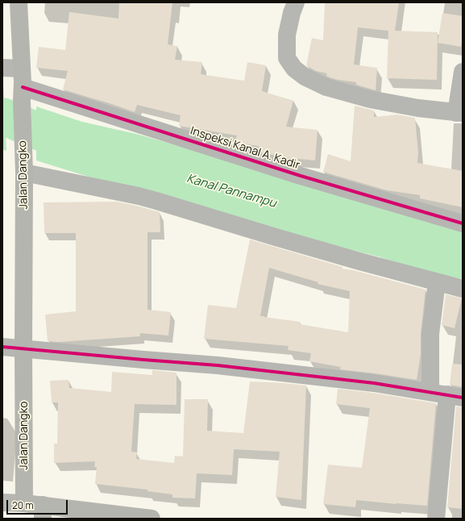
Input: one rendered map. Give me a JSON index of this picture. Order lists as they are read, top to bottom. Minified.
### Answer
{"streets":{"main road":["Jalan Dangko"],"street":["Inspeksi Kanal A. Kadir"]},"crossings":[["Inspeksi Kanal A. Kadir","Jalan Dangko"]],"water":["Kanal Pannampu"],"scale_bar":"20 m"}
